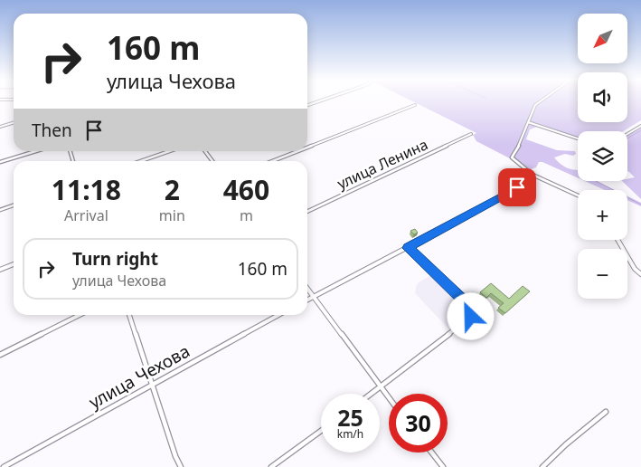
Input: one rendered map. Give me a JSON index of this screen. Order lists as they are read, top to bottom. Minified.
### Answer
{"streets":{"street":["улица Ленина","улица Чехова"]},"north":"bottom left","page":{"map_buttons":["+","−"],"turn":["160 m","улица Чехова"],"then":"Then","eta":["11:18","Arrival","2","min","460","m"],"list":[{"name":"Turn right","note":"улица Чехова","value":"160 m"}],"speed":"25 km/h","limit":"30"}}
